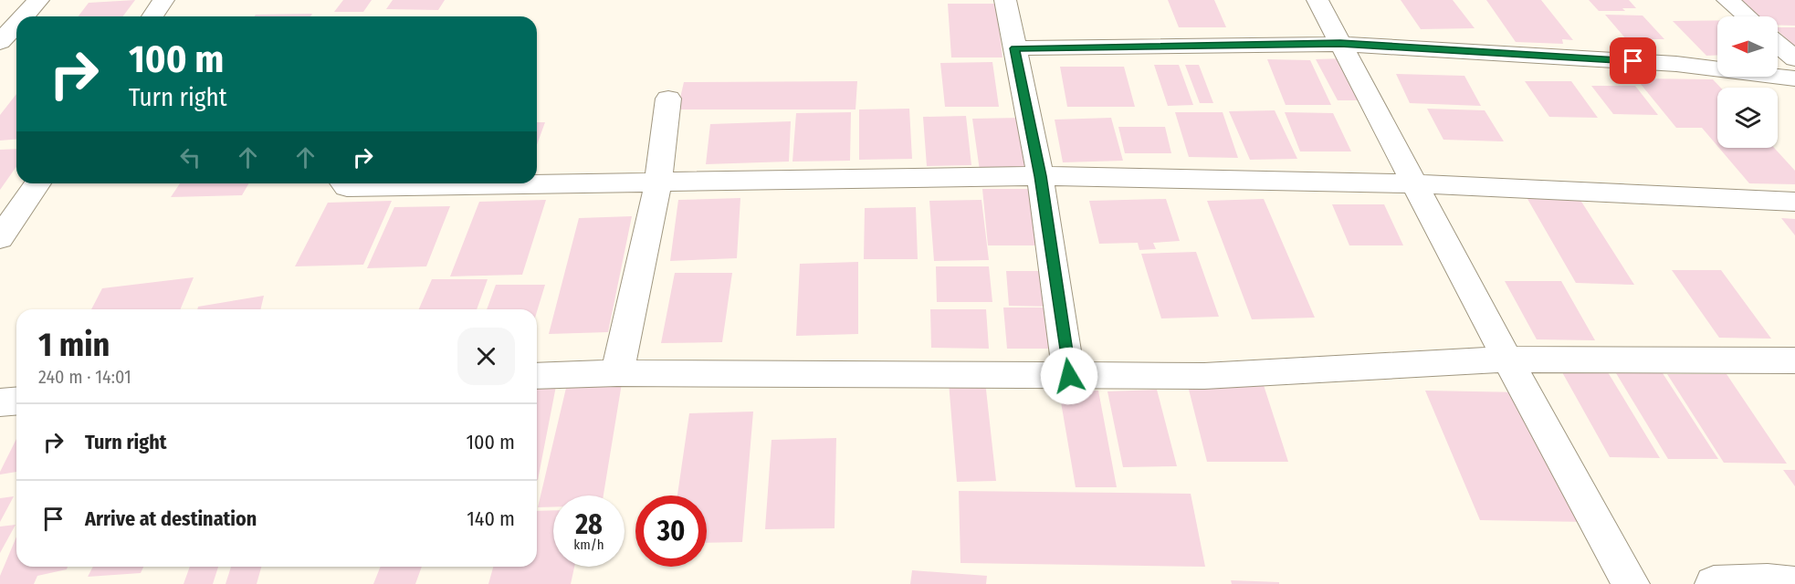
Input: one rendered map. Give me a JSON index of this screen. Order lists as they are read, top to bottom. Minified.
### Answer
{"north":"left","page":{"turn":["100 m","Turn right"],"heading":["1 min","240 m · 14:01"],"list":[{"name":"Turn right","value":"100 m"},{"name":"Arrive at destination","value":"140 m"}],"speed":"28 km/h","limit":"30"}}
